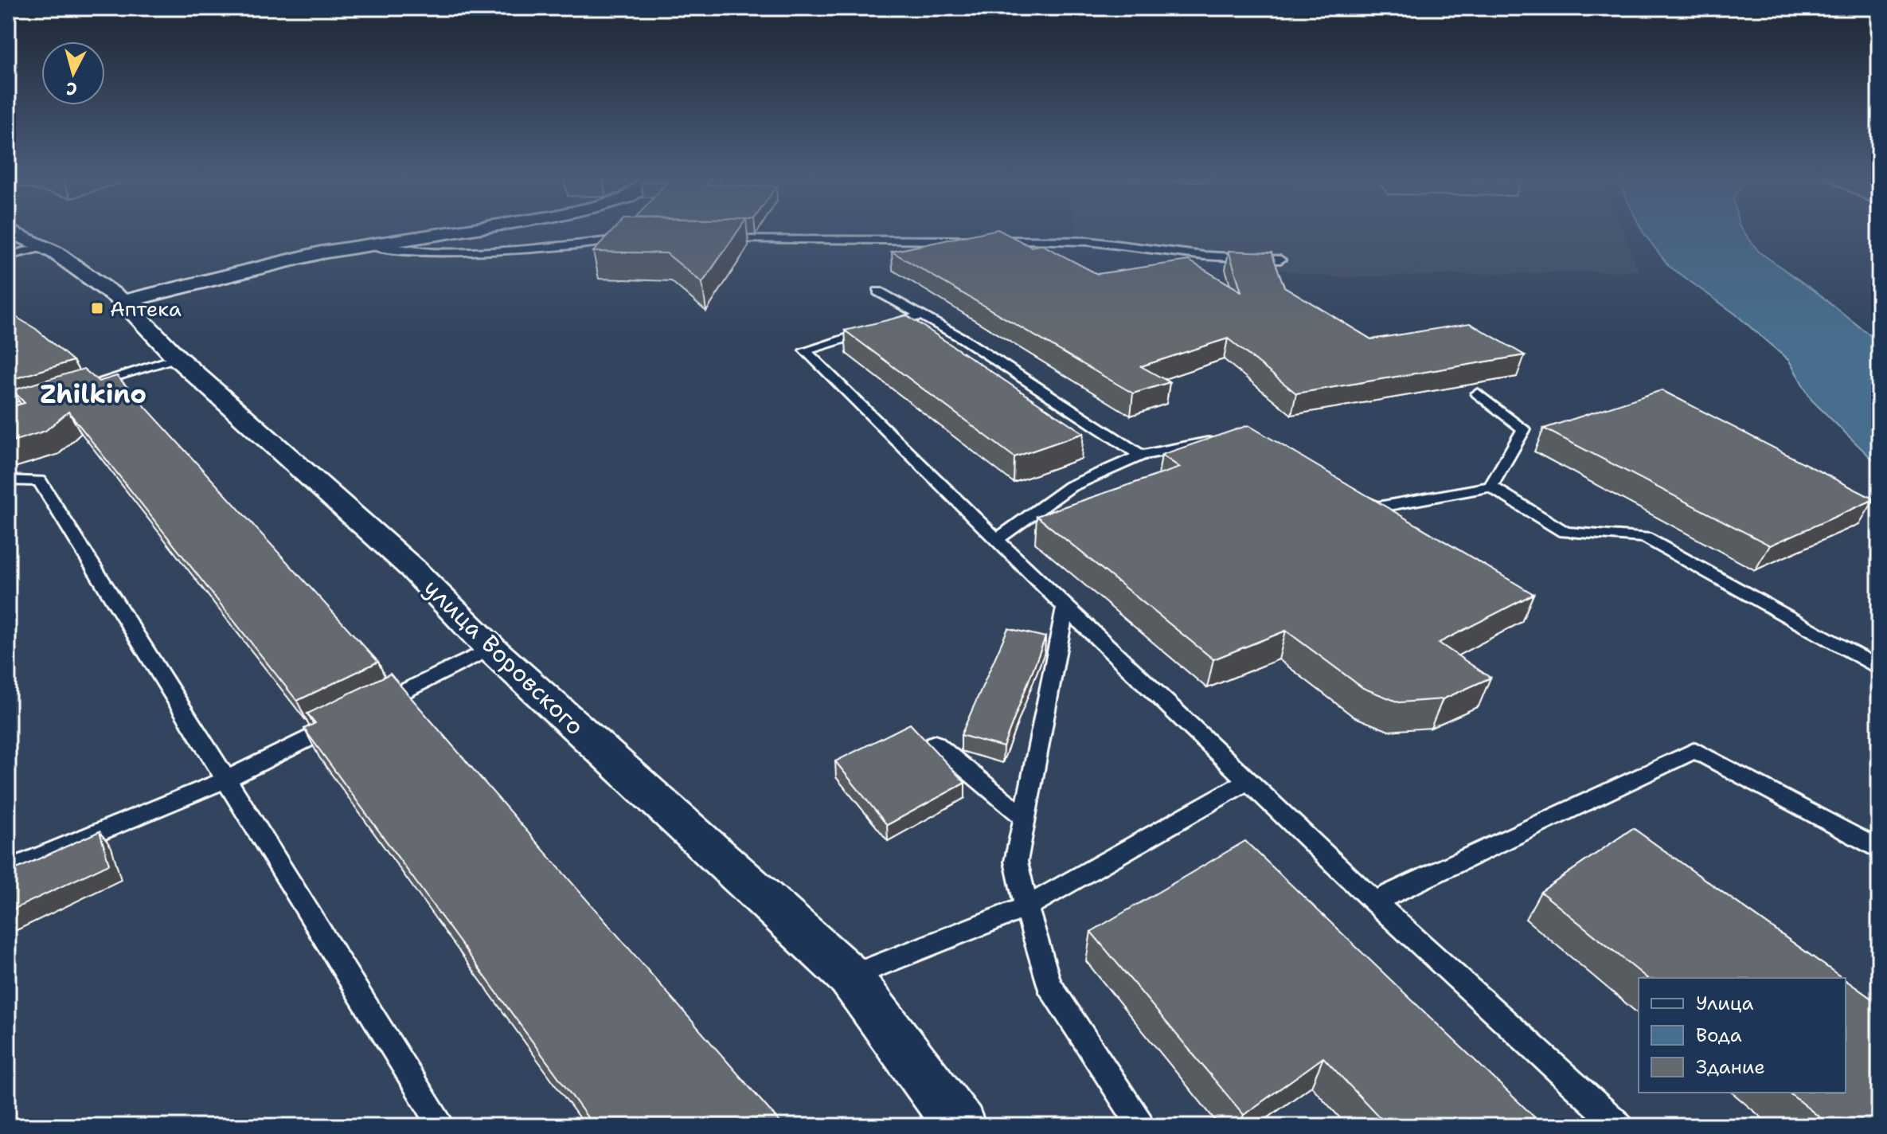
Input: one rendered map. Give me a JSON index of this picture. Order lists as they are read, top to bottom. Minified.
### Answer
{"streets":{"street":["улица Воровского"]},"districts":["Zhilkino"],"places":{"transit":["Аптека"]},"legend":["Улица","Вода","Здание"],"north":"bottom"}
